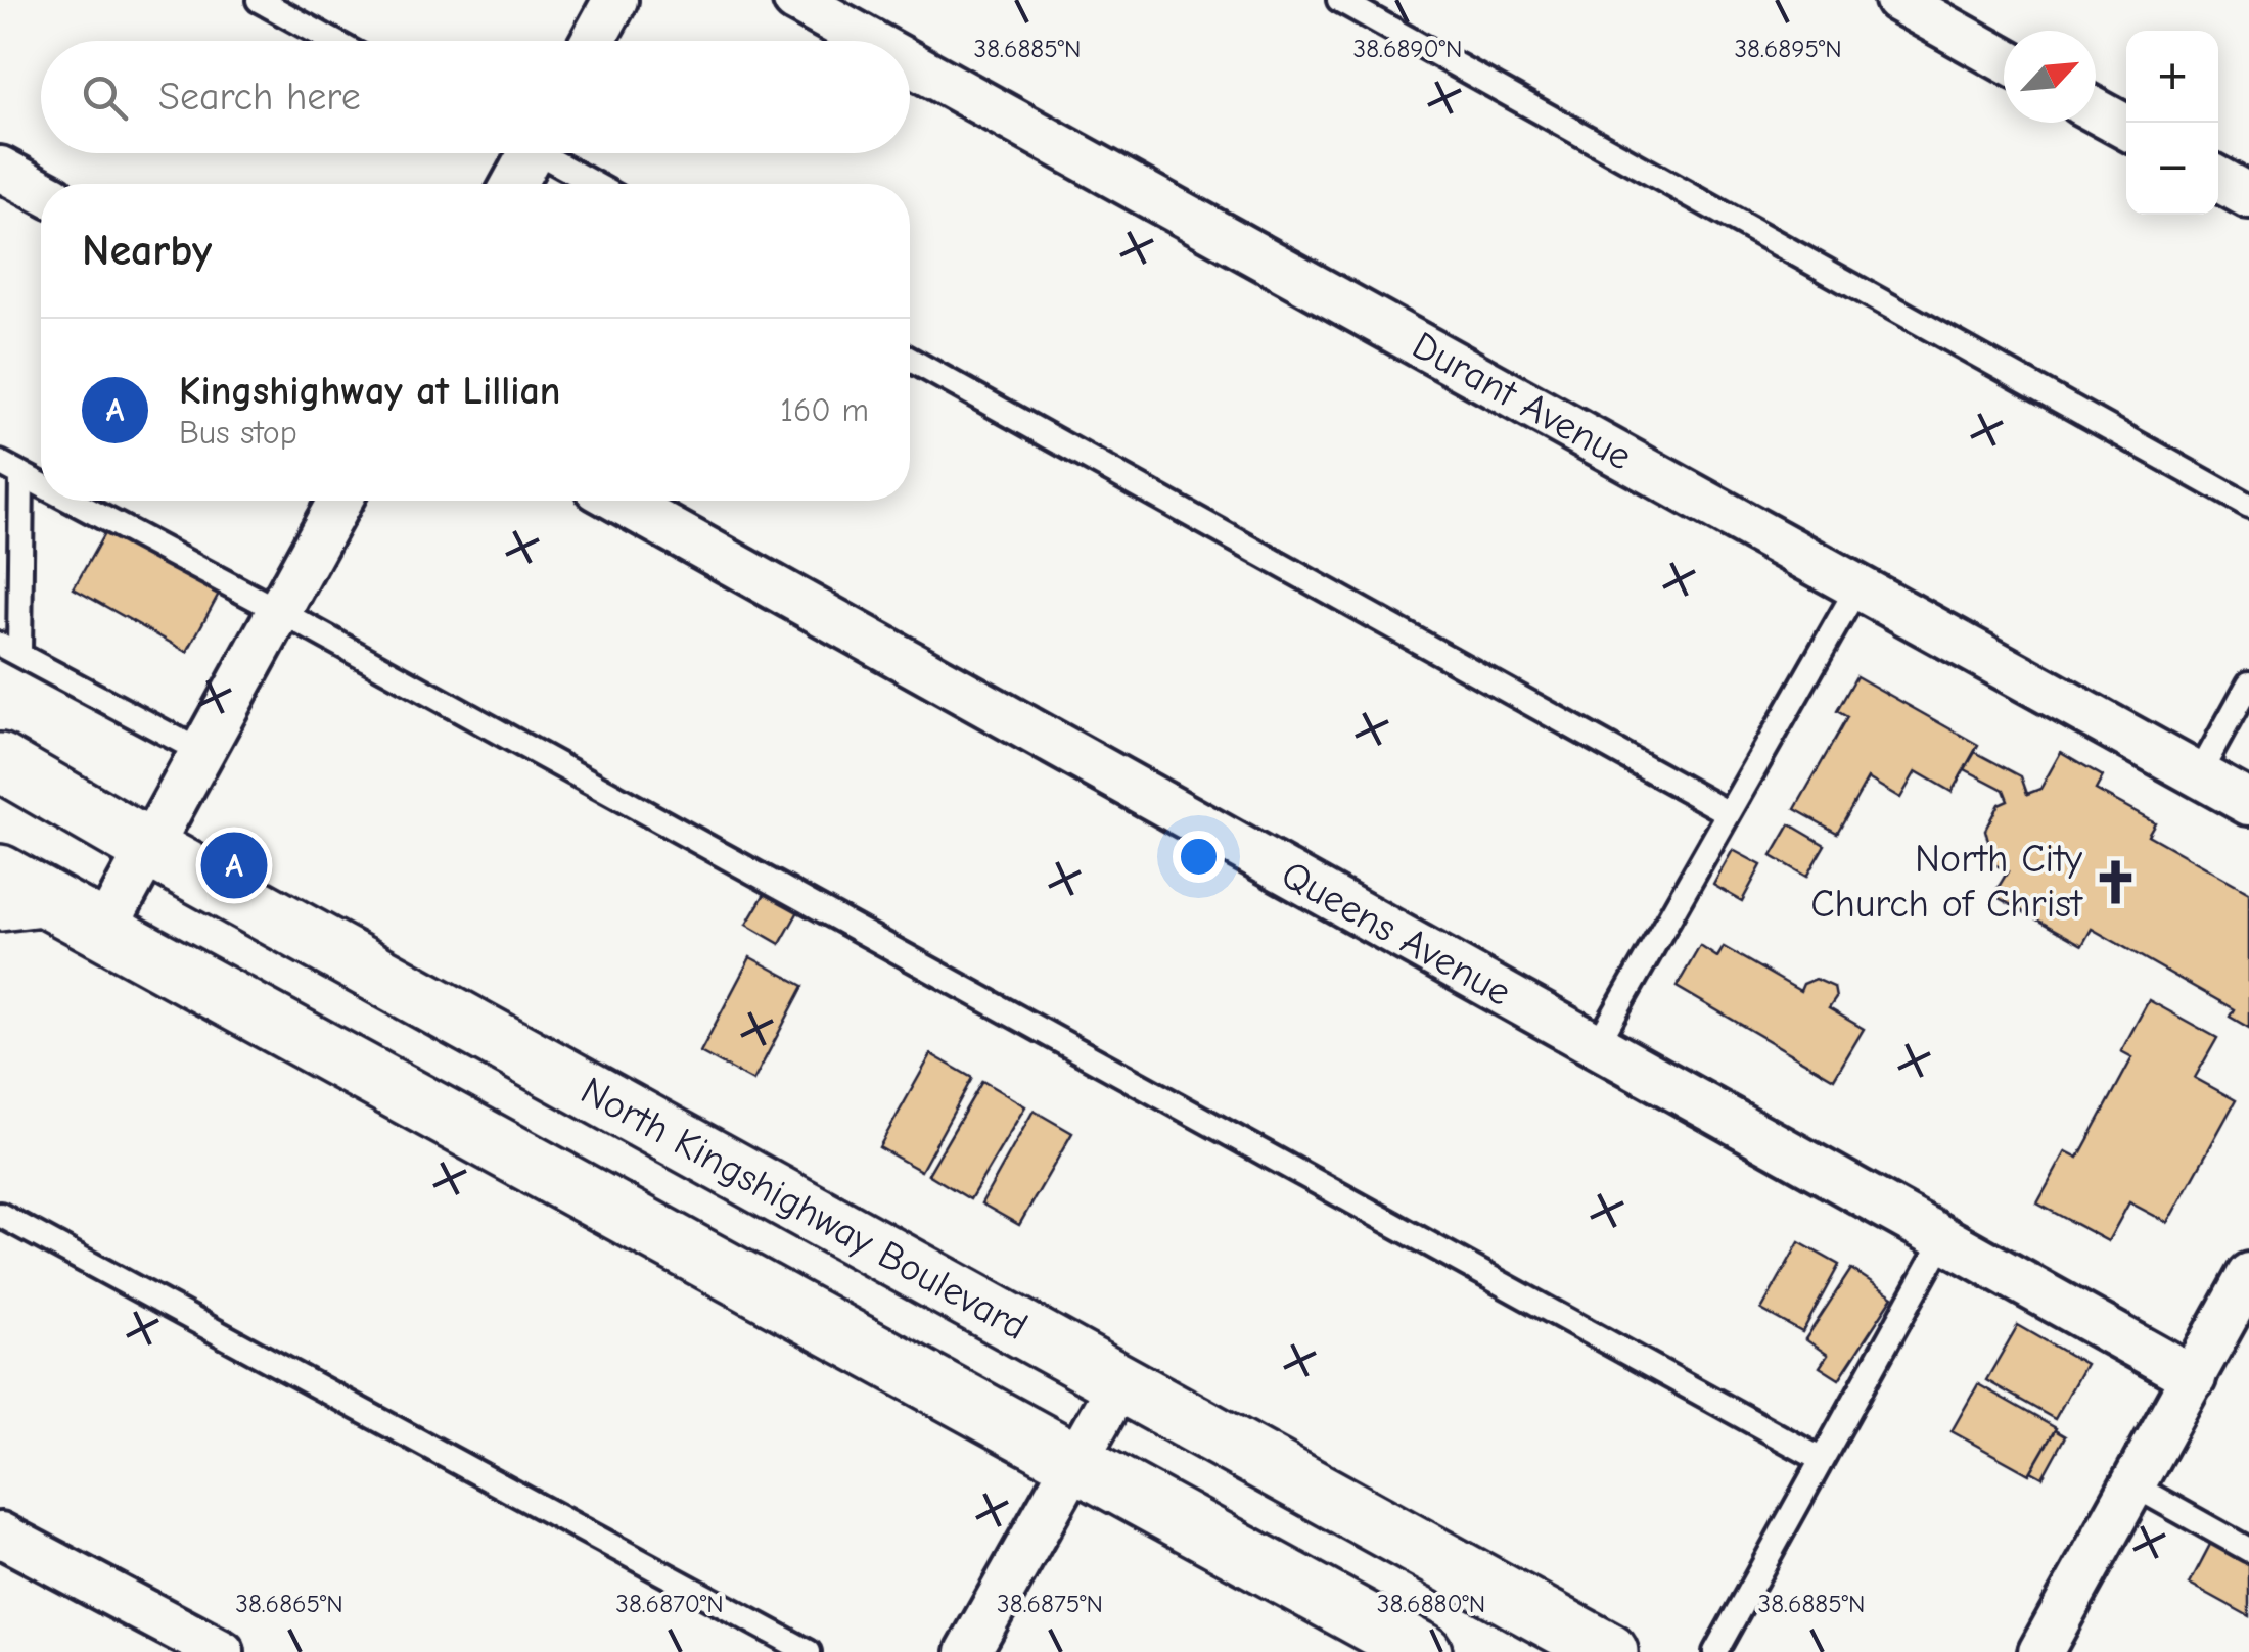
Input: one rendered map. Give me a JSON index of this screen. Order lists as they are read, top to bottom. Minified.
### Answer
{"streets":{"main road":["North Kingshighway Boulevard"],"street":["Durant Avenue","Queens Avenue"]},"places":{"church":["North City Church of Christ"]},"north":"top right","page":{"map_buttons":["+","−"],"search":"Search here","heading":"Nearby","list":[{"mark":"A","name":"Kingshighway at Lillian","note":"Bus stop","value":"160 m"}],"pins":"A"},"coordinates":["38.6885°N","38.6890°N","38.6895°N","38.6865°N","38.6870°N","38.6875°N","38.6880°N"]}
